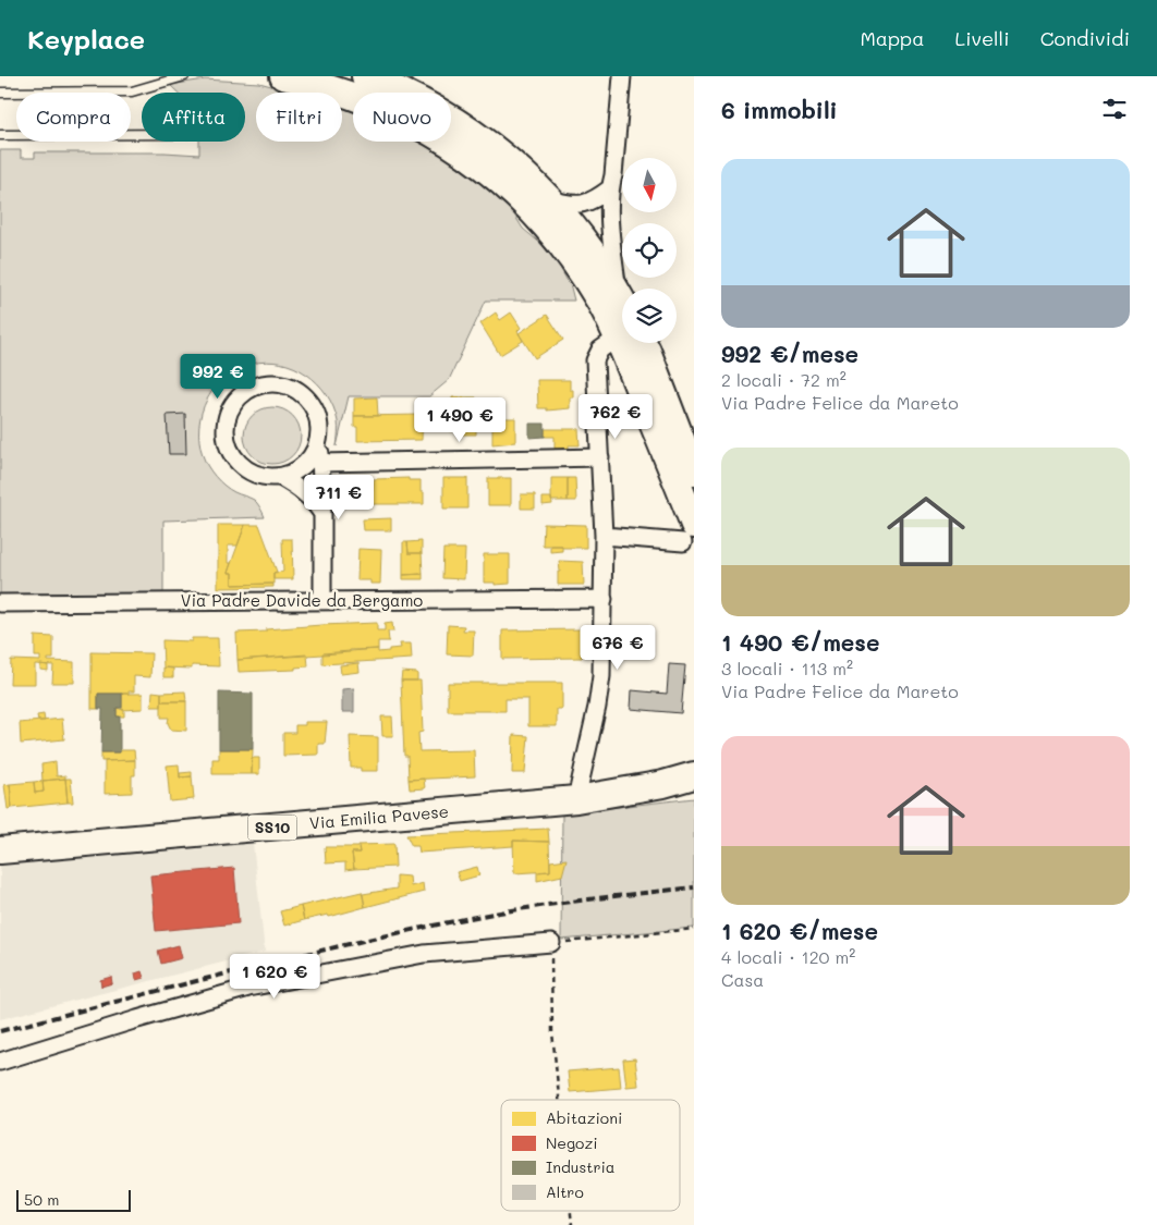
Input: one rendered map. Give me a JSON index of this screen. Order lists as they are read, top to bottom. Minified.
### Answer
{"streets":{"main road":["Via Emilia Pavese","SS10"],"street":["Via Padre Davide da Bergamo"]},"legend":["Abitazioni","Negozi","Industria","Altro"],"scale_bar":"50 m","north":"bottom","page":{"header":"Keyplace","nav":["Mappa","Livelli","Condividi"],"heading":"6 immobili","chip":["Compra","Affitta","Filtri","Nuovo"],"list":[{"name":"992 €/mese","note":"2 locali · 72 m² · Via Padre Felice da Mareto"},{"name":"1 490 €/mese","note":"3 locali · 113 m² · Via Padre Felice da Mareto"},{"name":"1 620 €/mese","note":"4 locali · 120 m² · Casa"}],"price":["992 €","762 €","1 490 €","711 €","676 €","1 620 €"],"scale":"50 m"}}
